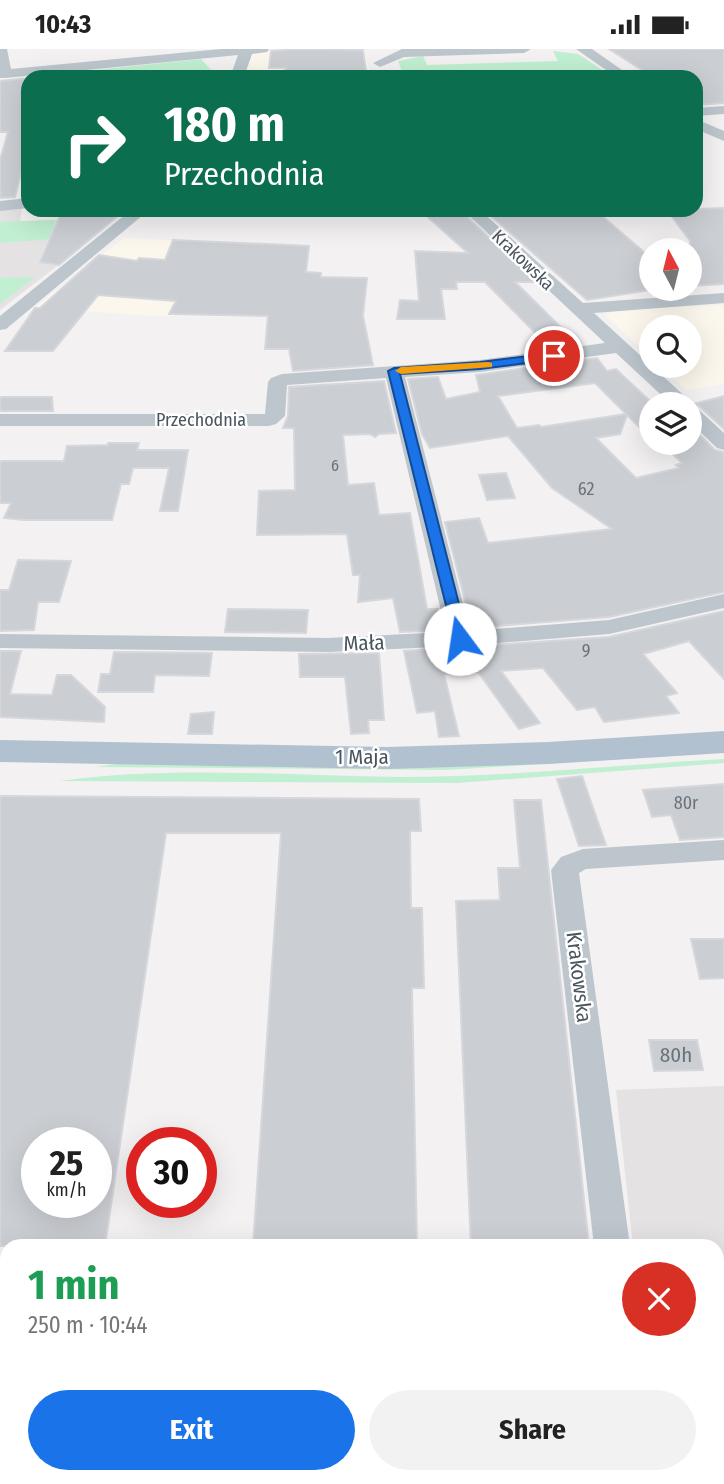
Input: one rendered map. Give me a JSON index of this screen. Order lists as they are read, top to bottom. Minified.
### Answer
{"streets":{"main road":["1 Maja"],"street":["Krakowska","Przechodnia","Mała"]},"crossings":[["Krakowska","Przechodnia"]],"house_numbers":["6","62","9","80r","80h"],"north":"top","page":{"status":"10:43","turn":["180 m","Przechodnia"],"speed":"25 km/h","limit":"30","heading":["1 min","250 m · 10:44"],"buttons":["Exit","Share"]}}
